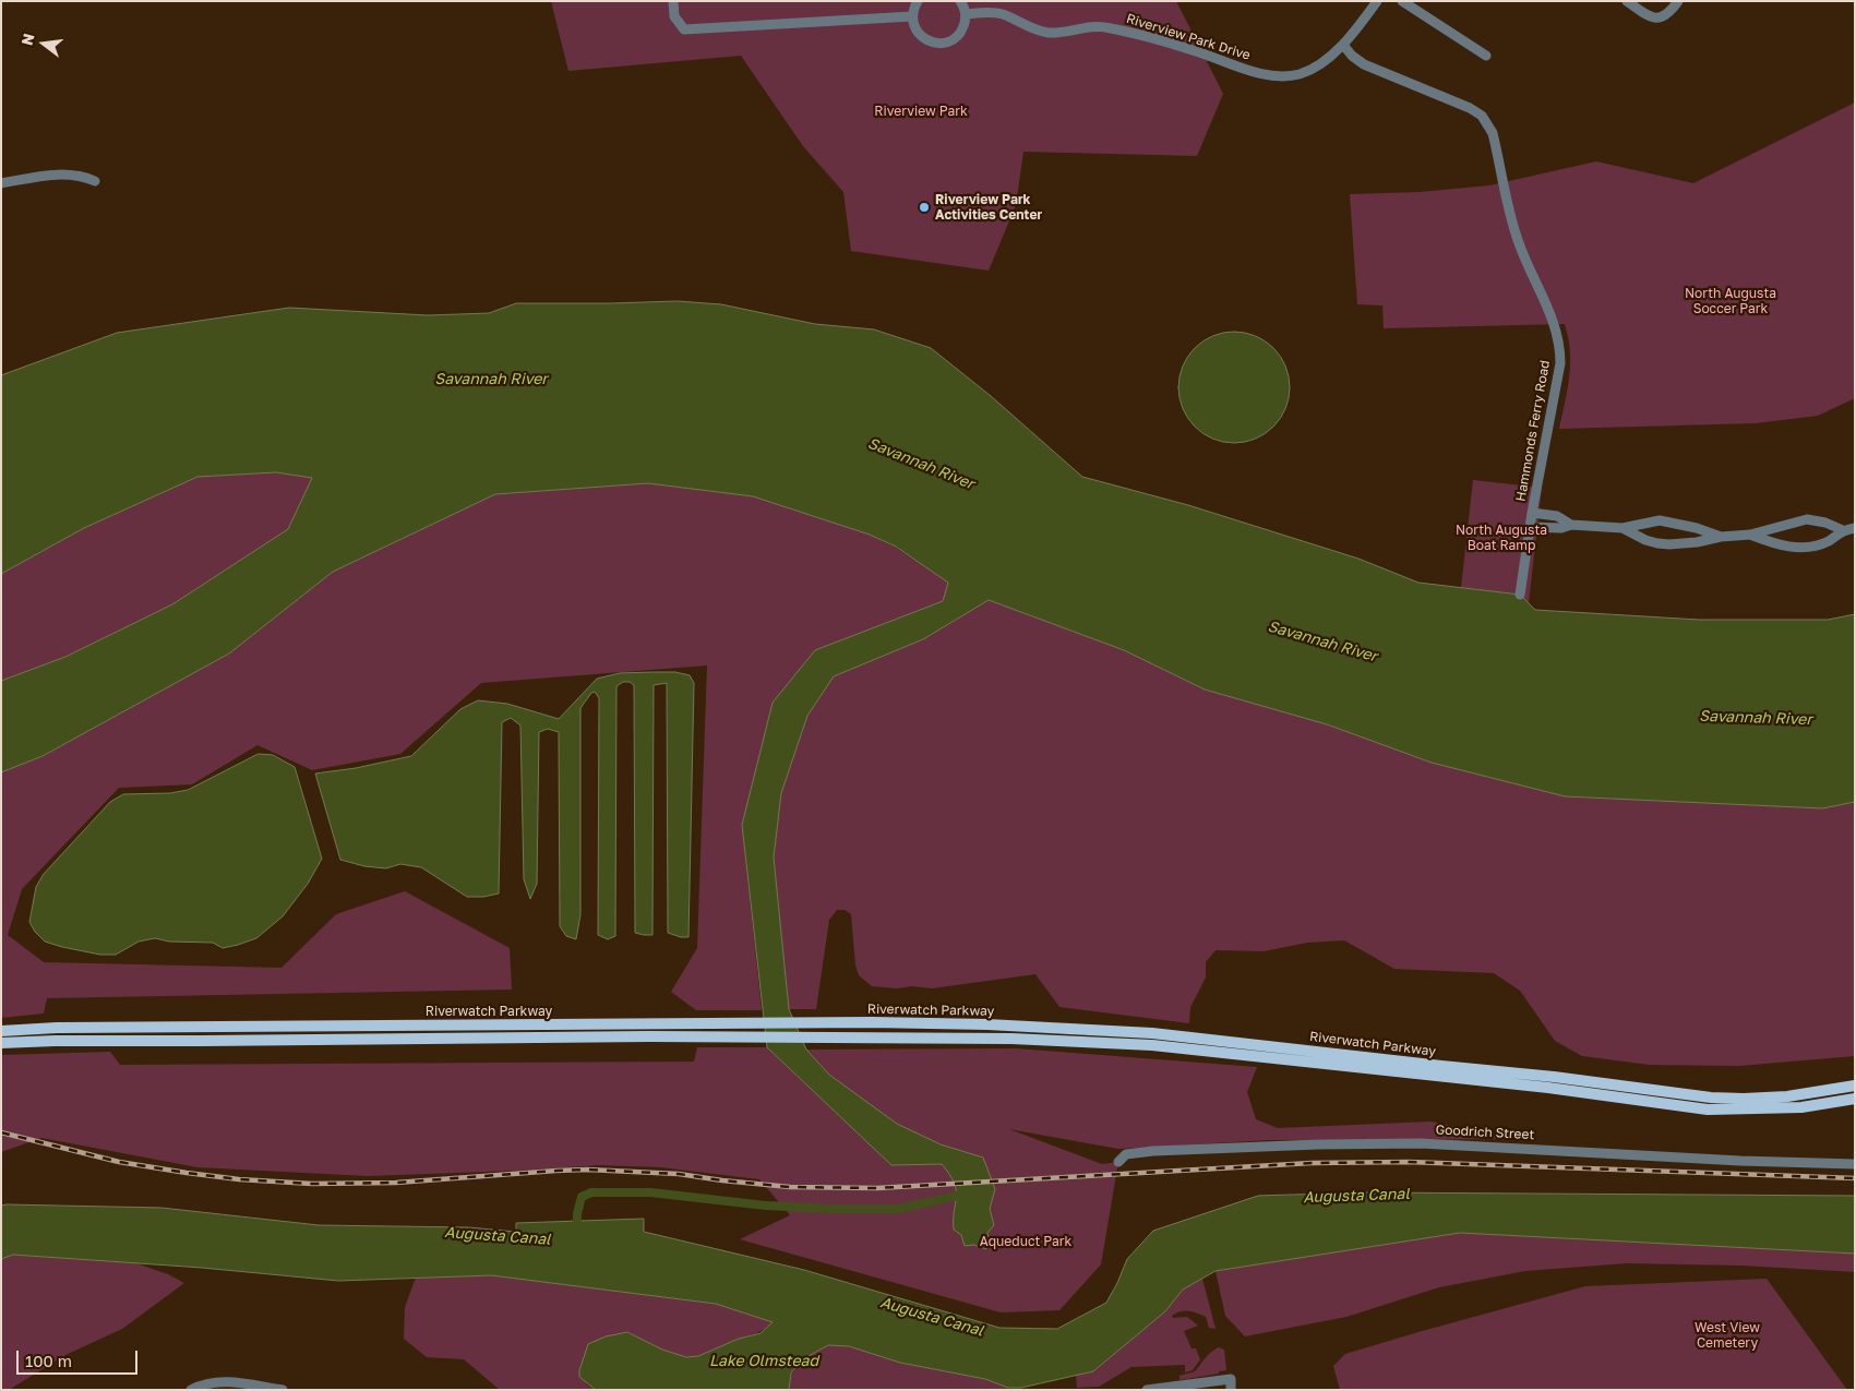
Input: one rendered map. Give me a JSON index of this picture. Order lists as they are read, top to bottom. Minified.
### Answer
{"streets":{"main road":["Riverwatch Parkway"],"street":["Riverview Park Drive","Hammonds Ferry Road","Goodrich Street"]},"crossings":[["Riverview Park Drive","Hammonds Ferry Road"]],"water":["Savannah River","Augusta Canal","Lake Olmstead"],"parks":["Riverview Park","North Augusta Soccer Park","North Augusta Boat Ramp","Aqueduct Park","West View Cemetery"],"places":["Riverview Park Activities Center"],"scale_bar":"100 m","north":"left"}
